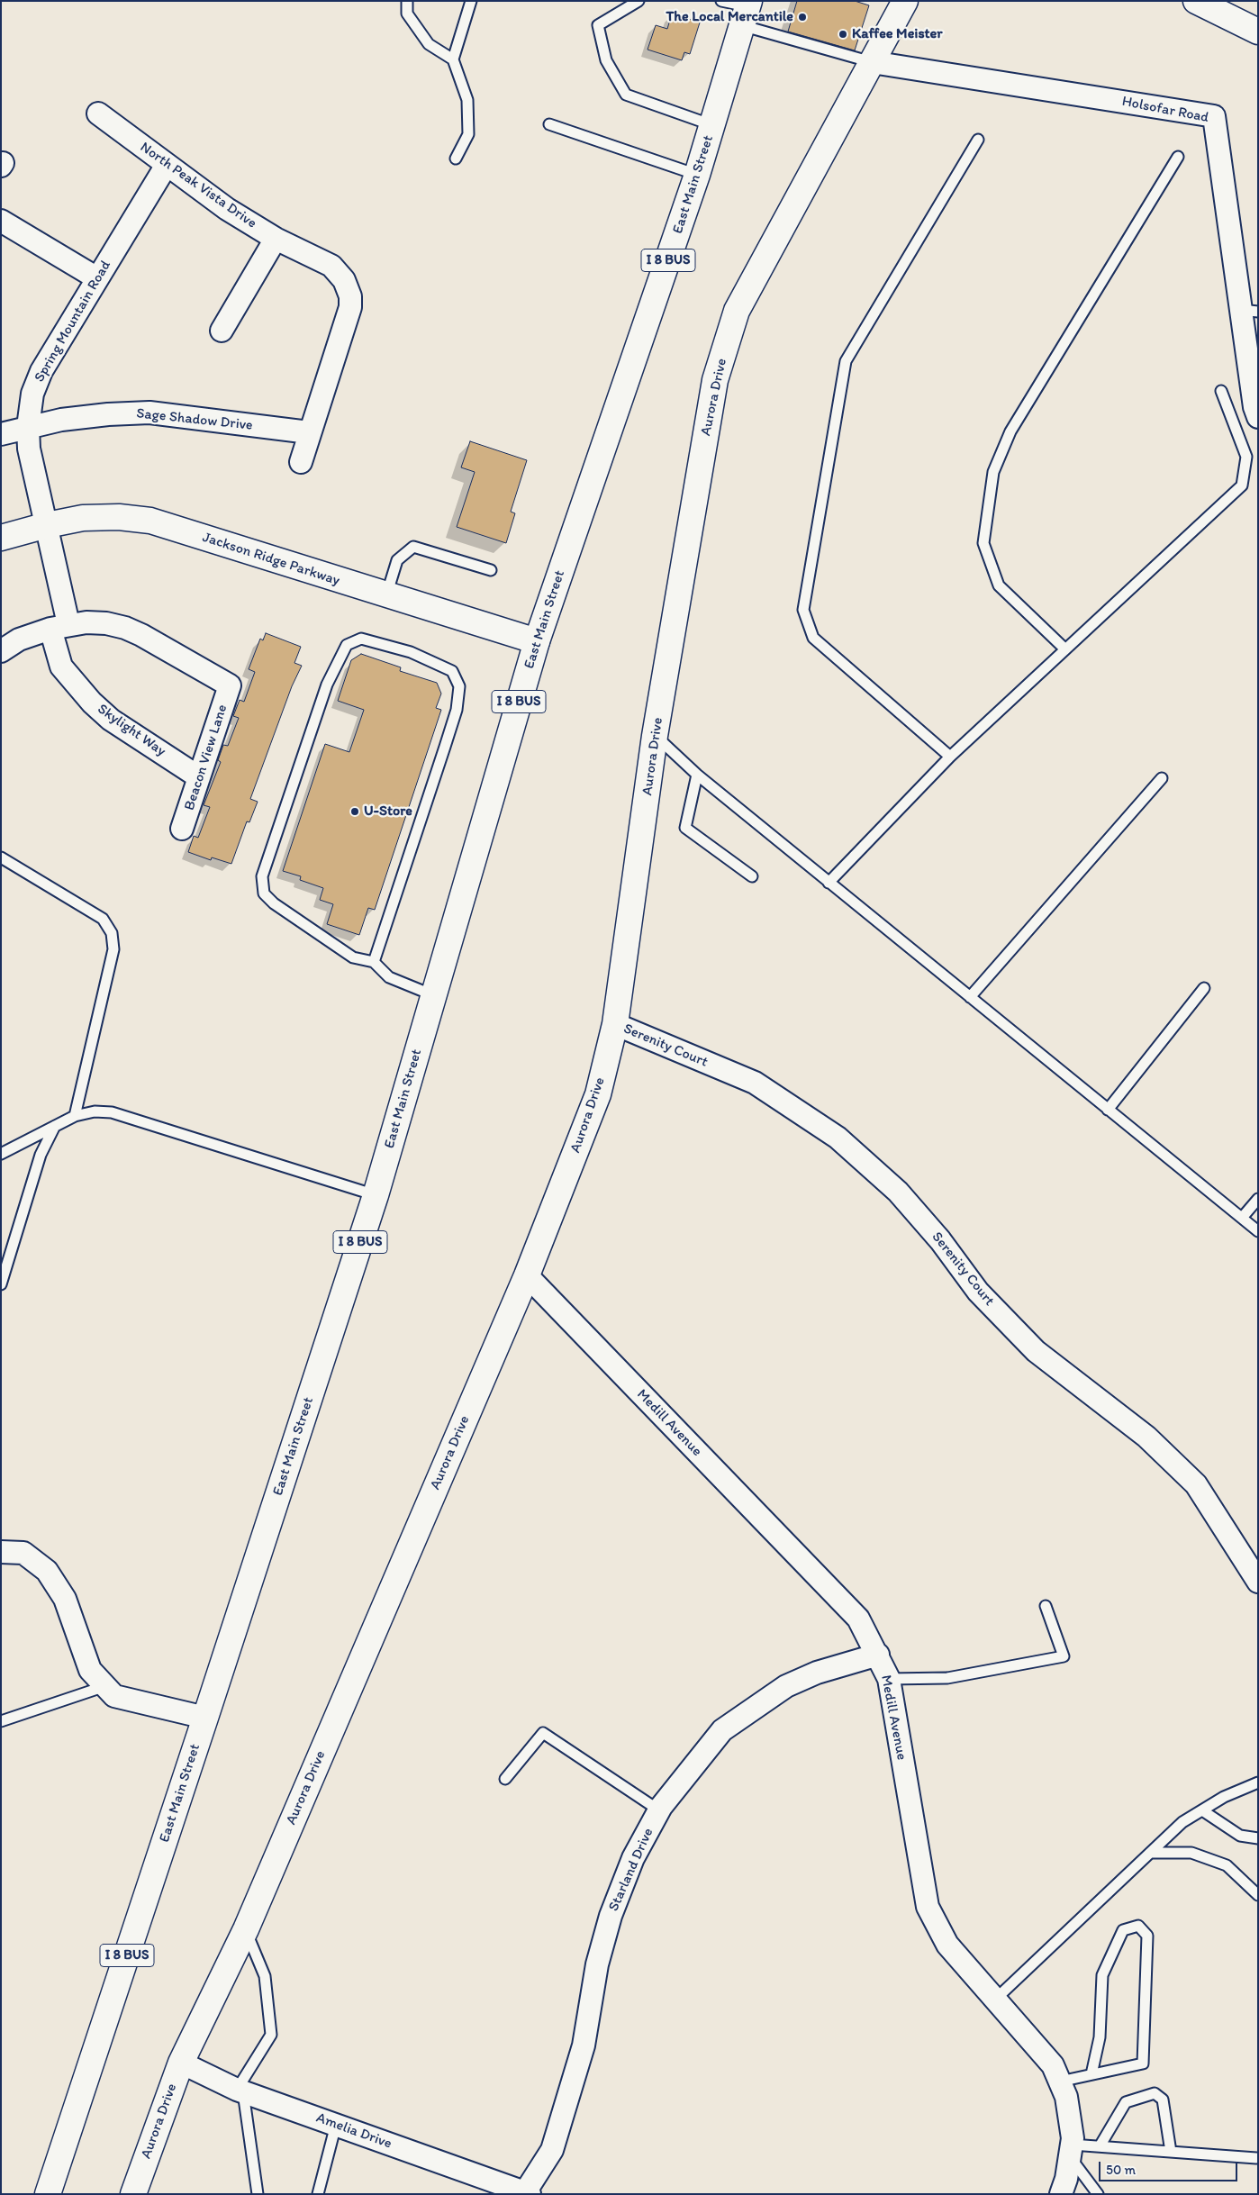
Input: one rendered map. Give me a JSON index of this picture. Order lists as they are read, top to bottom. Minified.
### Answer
{"streets":{"street":["Holsofar Road","East Main Street","North Peak Vista Drive","I 8 BUS","Spring Mountain Road","Aurora Drive","Sage Shadow Drive","Jackson Ridge Parkway","Skylight Way","Beacon View Lane","Serenity Court","Medill Avenue","Starland Drive","Amelia Drive"]},"crossings":[["Holsofar Road","Aurora Drive"],["East Main Street","Jackson Ridge Parkway"],["North Peak Vista Drive","Spring Mountain Road"],["North Peak Vista Drive","Sage Shadow Drive"],["Spring Mountain Road","Sage Shadow Drive"],["Spring Mountain Road","Jackson Ridge Parkway"],["Spring Mountain Road","Skylight Way"],["Spring Mountain Road","Beacon View Lane"],["Aurora Drive","Serenity Court"],["Aurora Drive","Medill Avenue"],["Aurora Drive","Amelia Drive"],["Skylight Way","Beacon View Lane"],["Medill Avenue","Starland Drive"],["Starland Drive","Amelia Drive"]],"places":["The Local Mercantile","Kaffee Meister","U-Store"],"scale_bar":"50 m"}
